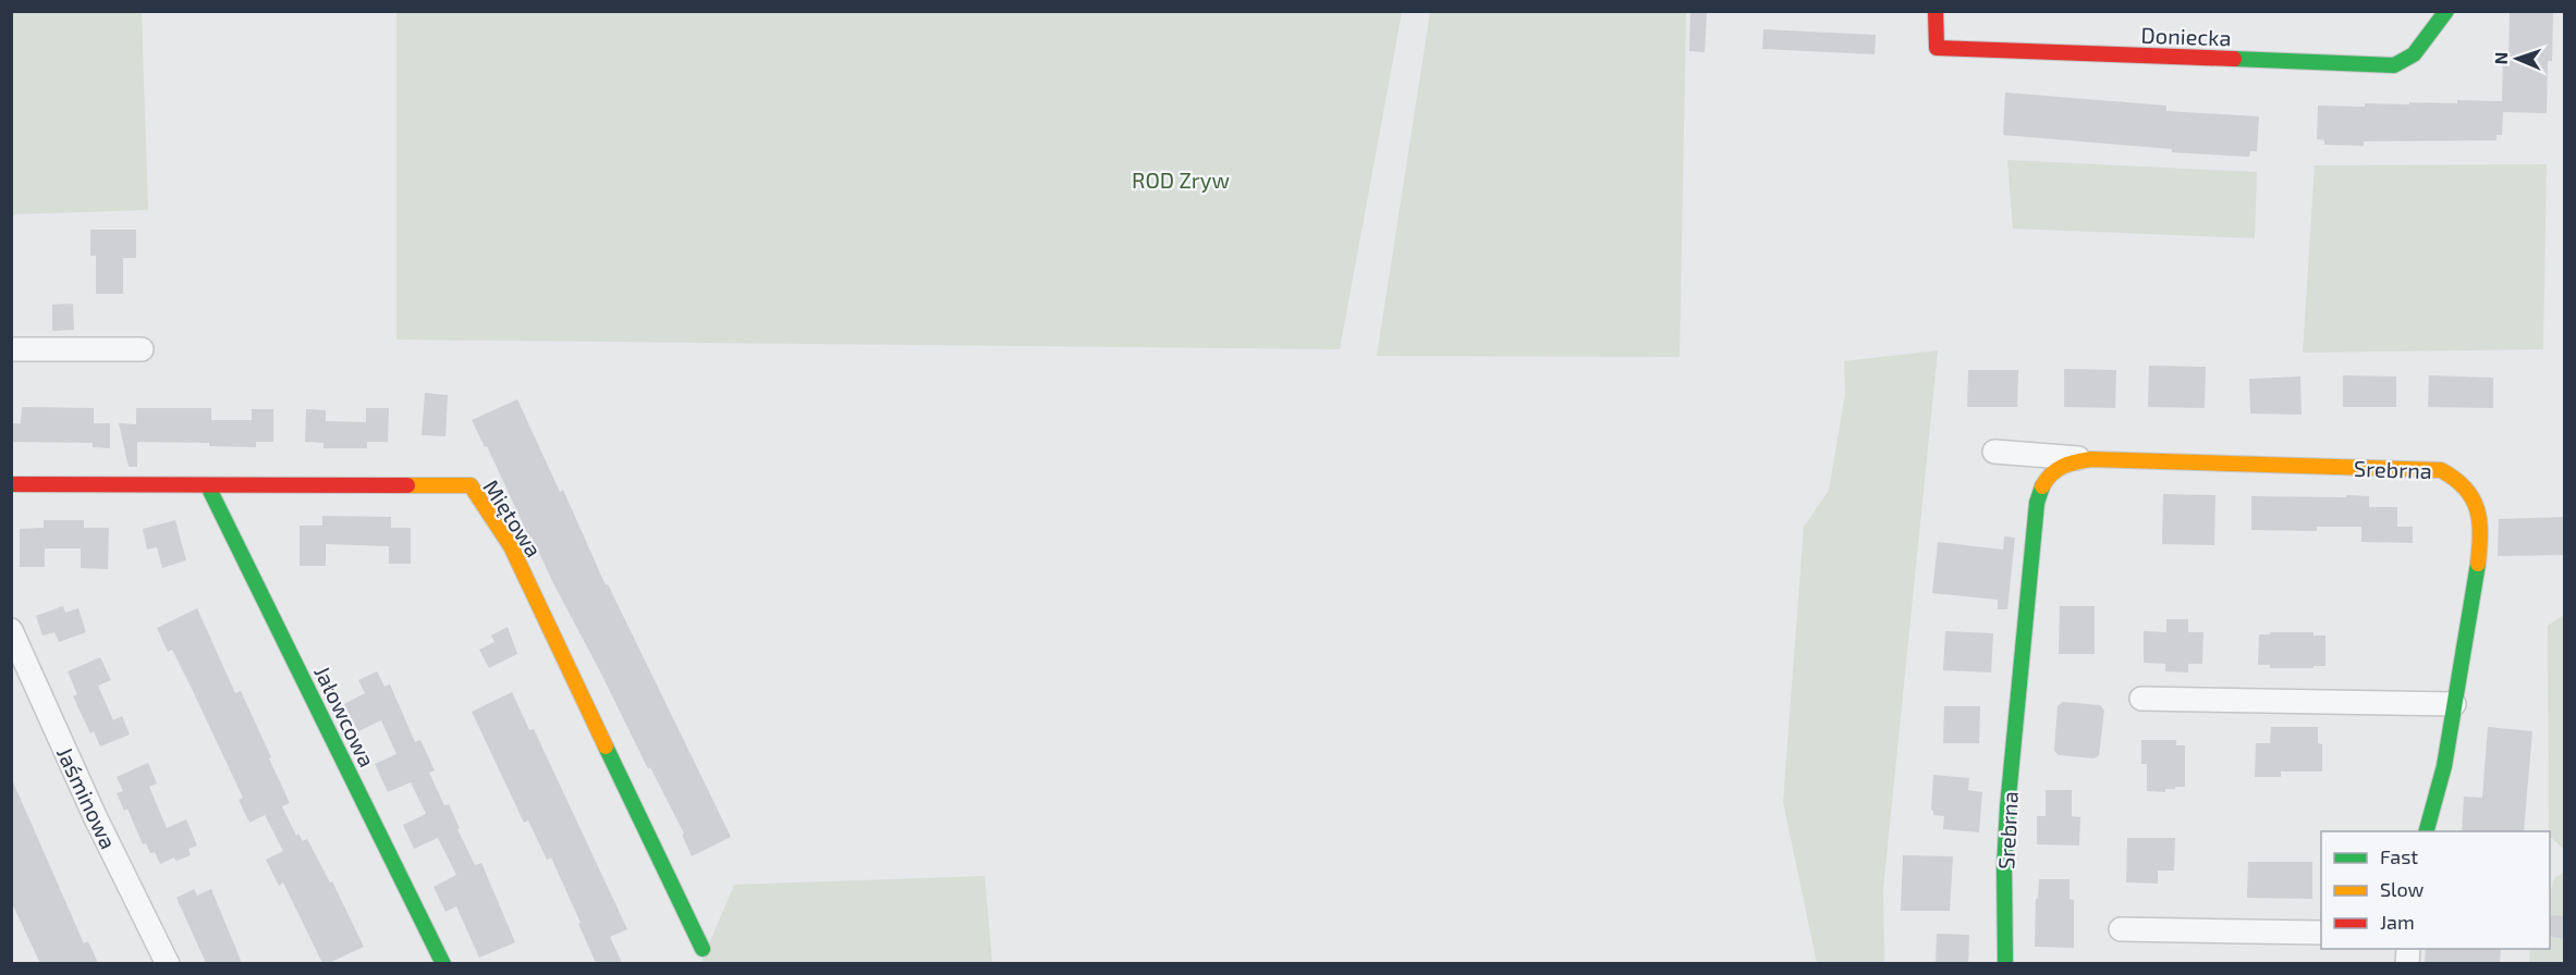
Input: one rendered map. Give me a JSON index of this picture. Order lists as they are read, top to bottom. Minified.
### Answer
{"streets":{"street":["Doniecka","Srebrna","Miętowa","Jałowcowa","Jaśminowa"]},"crossings":[["Miętowa","Jałowcowa"]],"parks":["ROD Zryw"],"legend":["Fast","Slow","Jam"],"north":"left"}
